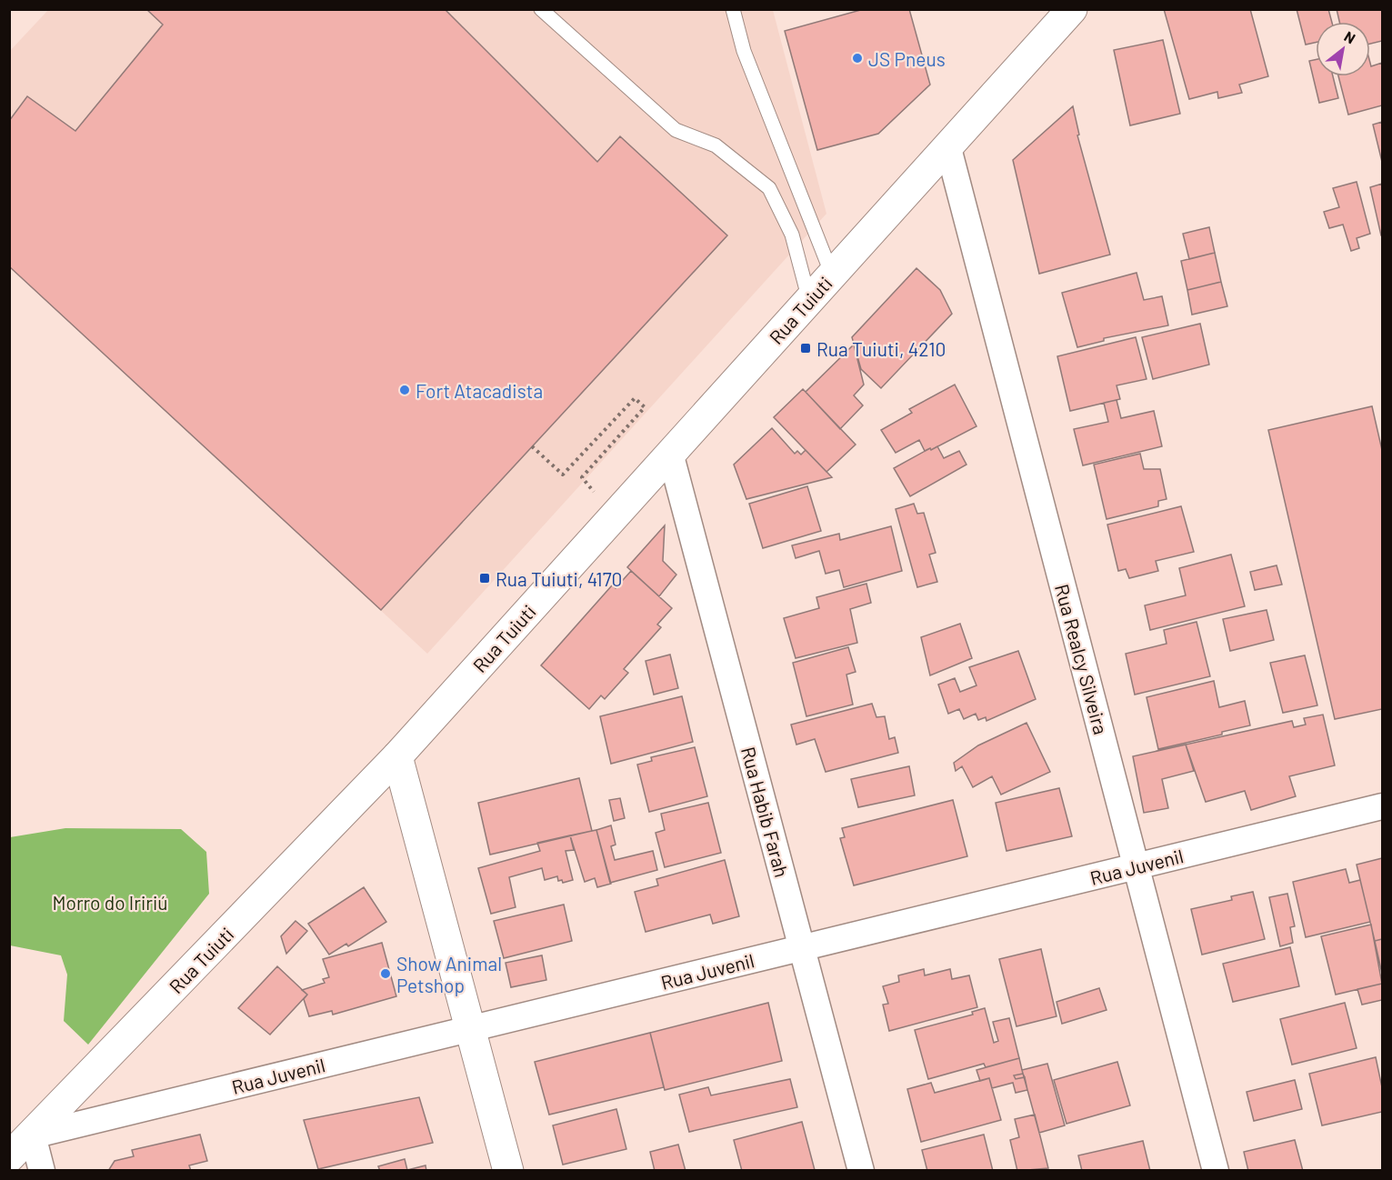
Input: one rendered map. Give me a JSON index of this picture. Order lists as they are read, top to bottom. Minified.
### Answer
{"streets":{"main road":["Rua Tuiuti"],"street":["Rua Realcy Silveira","Rua Habib Farah","Rua Juvenil"]},"crossings":[["Rua Tuiuti","Rua Realcy Silveira"],["Rua Tuiuti","Rua Habib Farah"],["Rua Tuiuti","Rua Juvenil"],["Rua Realcy Silveira","Rua Juvenil"],["Rua Habib Farah","Rua Juvenil"]],"parks":["Morro do Iririú"],"places":{"other":["JS Pneus","Fort Atacadista","Show Animal Petshop"],"transit":["Rua Tuiuti, 4210","Rua Tuiuti, 4170"]},"north":"top right"}
